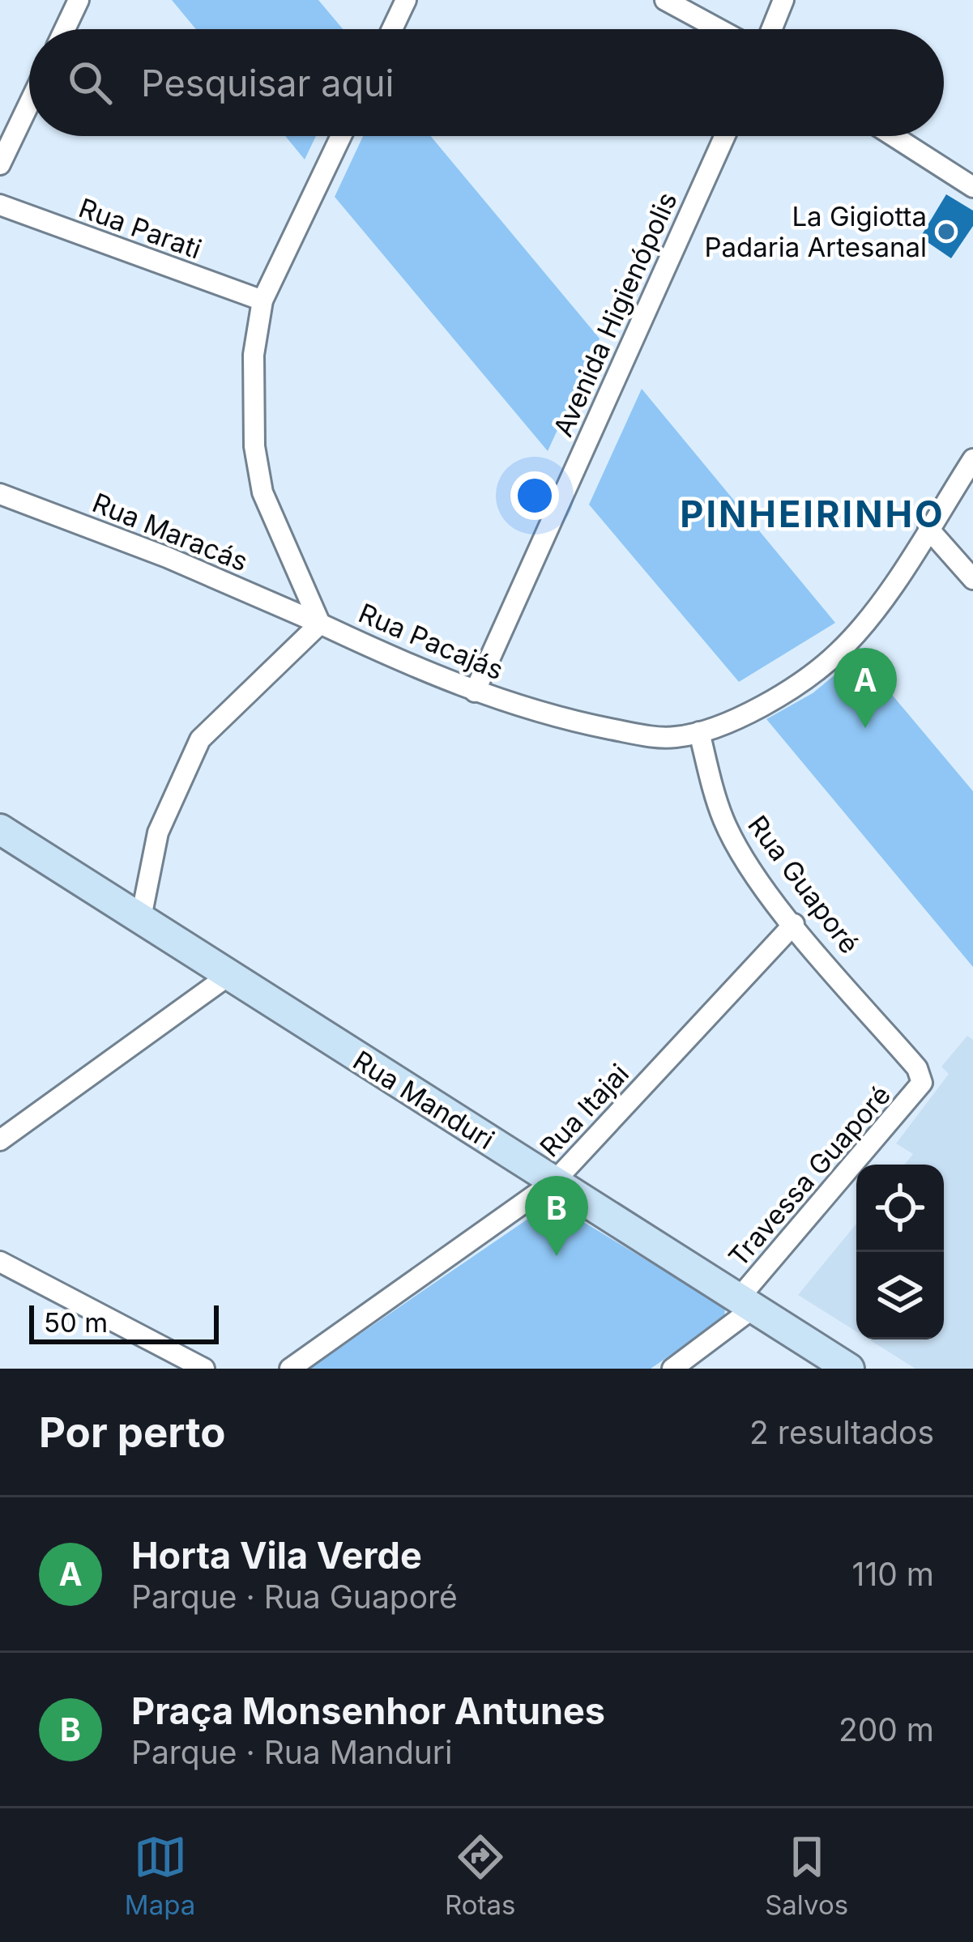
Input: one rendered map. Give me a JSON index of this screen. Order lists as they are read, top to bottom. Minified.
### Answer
{"streets":{"street":["Rua Parati","Avenida Higienópolis","Rua Maracás","Rua Pacajás","Rua Guaporé","Rua Manduri","Rua Itajai","Travessa Guaporé"]},"crossings":[["Avenida Higienópolis","Rua Pacajás"],["Rua Maracás","Rua Pacajás"],["Rua Pacajás","Rua Guaporé"],["Rua Pacajás","Rua Manduri"],["Rua Guaporé","Rua Itajai"],["Rua Guaporé","Travessa Guaporé"],["Rua Manduri","Rua Itajai"],["Rua Manduri","Travessa Guaporé"]],"districts":["PINHEIRINHO"],"places":["La Gigiotta Padaria Artesanal"],"scale_bar":"50 m","page":{"search":"Pesquisar aqui","pins":["A","B"],"scale":"50 m","heading":["Por perto","2 resultados"],"list":[{"mark":"A","name":"Horta Vila Verde","note":"Parque · Rua Guaporé","value":"110 m"},{"mark":"B","name":"Praça Monsenhor Antunes","note":"Parque · Rua Manduri","value":"200 m"}],"nav":["Mapa","Rotas","Salvos"]}}
